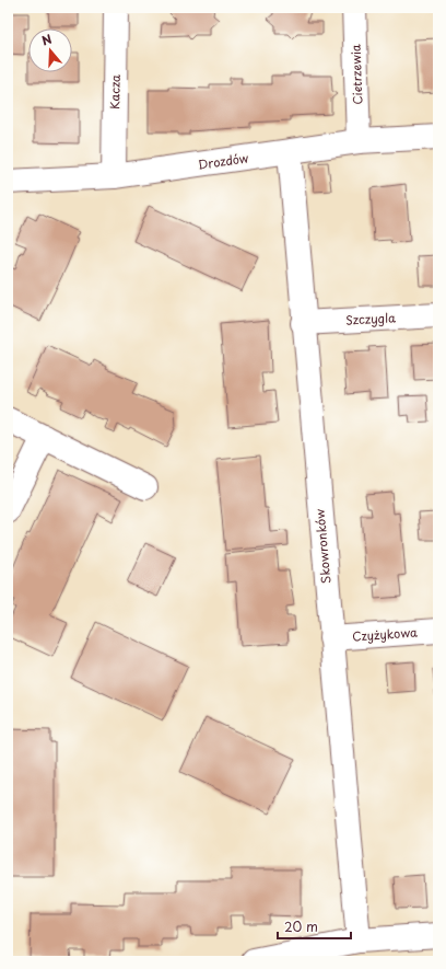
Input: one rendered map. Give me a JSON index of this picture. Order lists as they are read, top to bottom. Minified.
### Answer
{"streets":{"street":["Cietrzewia","Kacza","Drozdów","Szczygla","Skowronków","Czyżykowa"]},"crossings":[["Cietrzewia","Drozdów"],["Kacza","Drozdów"],["Drozdów","Skowronków"],["Szczygla","Skowronków"],["Skowronków","Czyżykowa"]],"scale_bar":"20 m","north":"top"}
